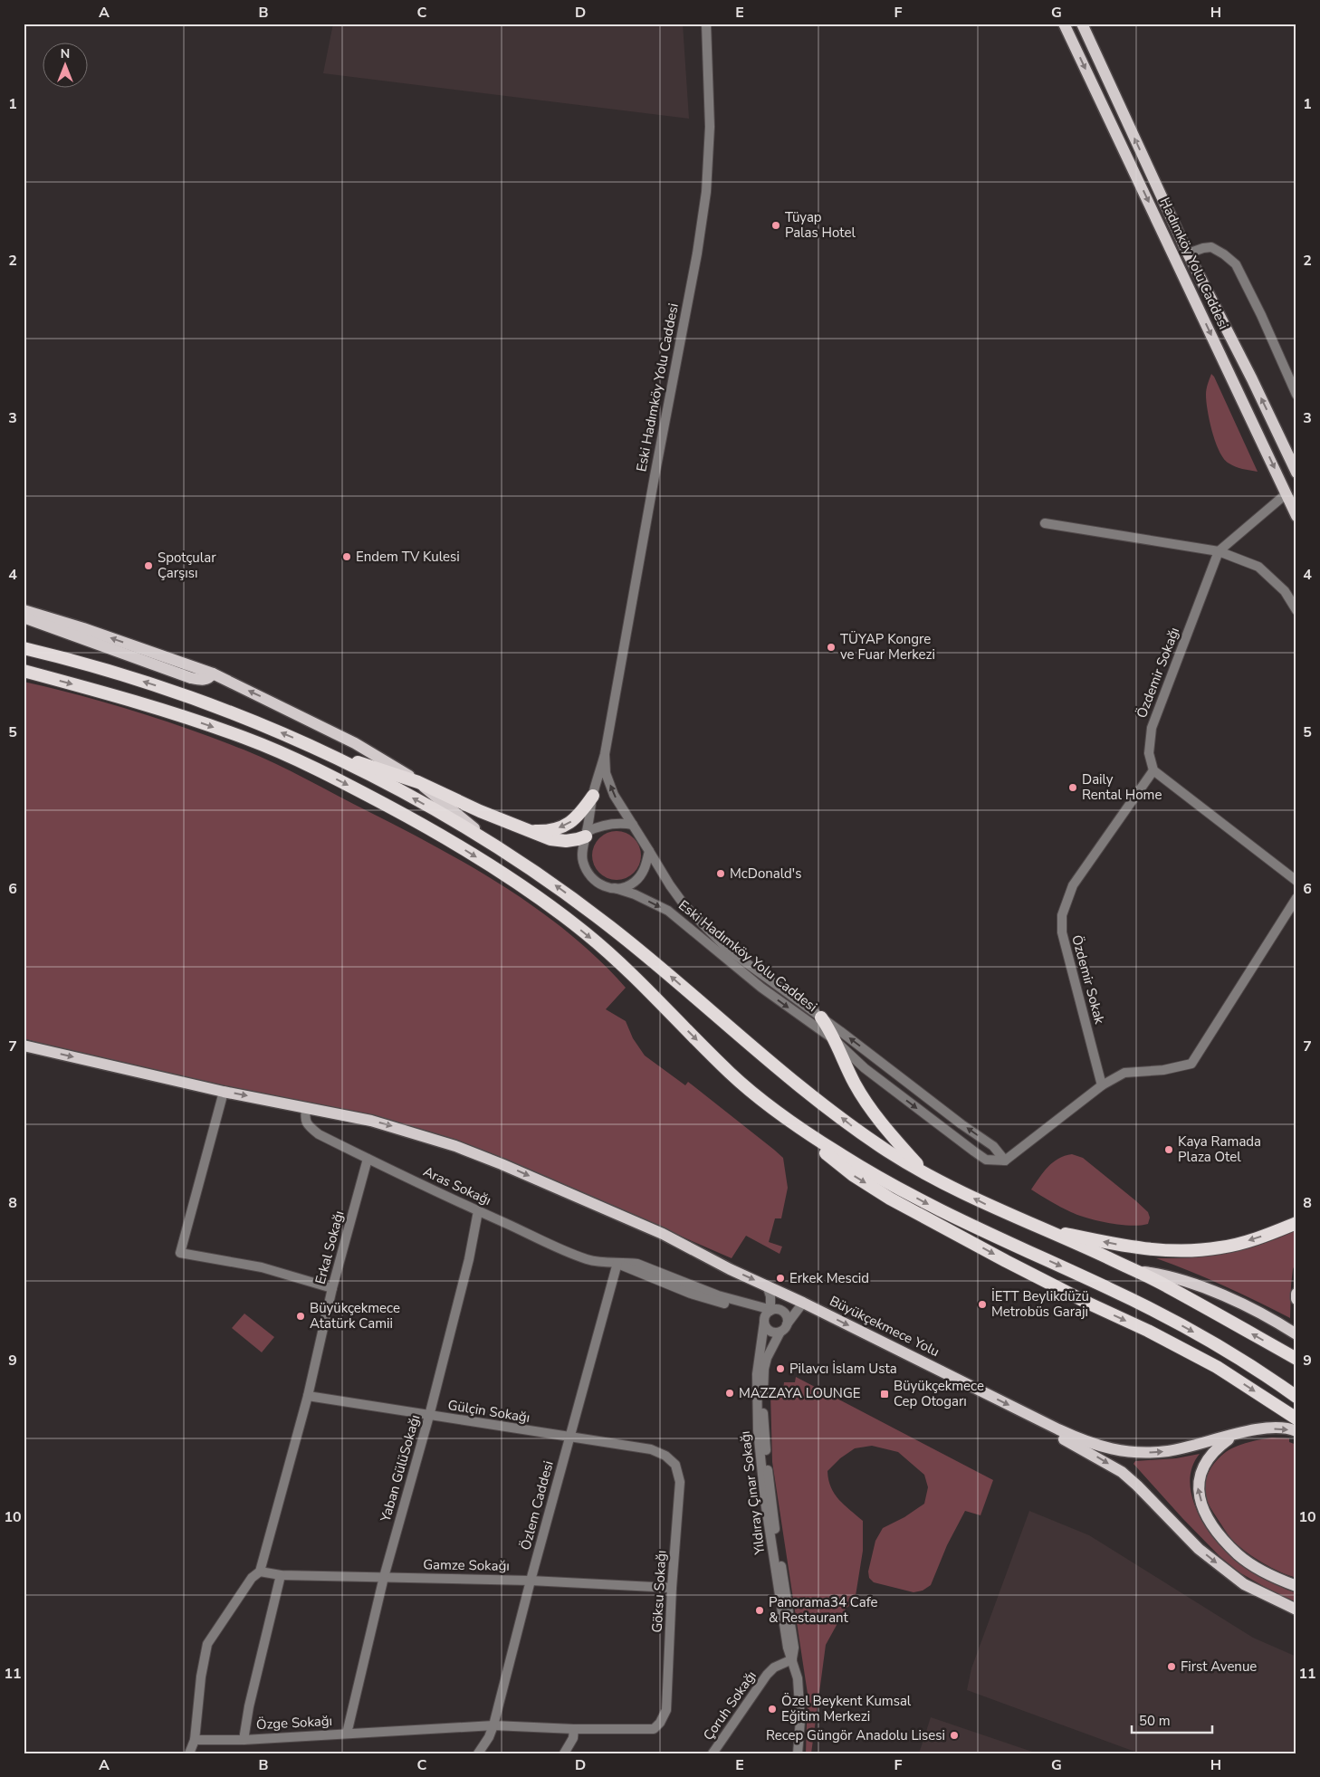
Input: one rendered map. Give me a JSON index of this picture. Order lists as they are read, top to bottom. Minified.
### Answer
{"streets":{"main road":["Hadımköy Yolu Caddesi","Büyükçekmece Yolu"],"street":["Eski Hadımköy Yolu Caddesi","Özdemir Sokağı","Özdemir Sokak","Aras Sokağı","Erkal Sokağı","Gülçin Sokağı","Yaban GülüSokağı","Yıldıray Çınar Sokağı","Özlem Caddesi","Gamze Sokağı","Göksu Sokağı","Çoruh Sokağı","Özge Sokağı"]},"crossings":[["Hadımköy Yolu Caddesi","Özdemir Sokağı"],["Özdemir Sokağı","Özdemir Sokak"],["Aras Sokağı","Erkal Sokağı"],["Aras Sokağı","Büyükçekmece Yolu"],["Aras Sokağı","Yaban GülüSokağı"],["Aras Sokağı","Yıldıray Çınar Sokağı"],["Aras Sokağı","Özlem Caddesi"],["Erkal Sokağı","Gülçin Sokağı"],["Erkal Sokağı","Gamze Sokağı"],["Büyükçekmece Yolu","Yıldıray Çınar Sokağı"],["Gülçin Sokağı","Yaban GülüSokağı"],["Gülçin Sokağı","Özlem Caddesi"],["Gülçin Sokağı","Göksu Sokağı"],["Yaban GülüSokağı","Gamze Sokağı"],["Yaban GülüSokağı","Özge Sokağı"],["Yıldıray Çınar Sokağı","Çoruh Sokağı"],["Özlem Caddesi","Gamze Sokağı"],["Özlem Caddesi","Özge Sokağı"],["Gamze Sokağı","Göksu Sokağı"],["Göksu Sokağı","Özge Sokağı"]],"one_way":["Büyükçekmece Yolu"],"places":{"other":["Tüyap Palas Hotel","Endem TV Kulesi","Spotçular Çarşısı","TÜYAP Kongre ve Fuar Merkezi","Daily Rental Home","McDonald's","Kaya Ramada Plaza Otel","Erkek Mescid","İETT Beylikdüzü Metrobüs Garajı","Büyükçekmece Atatürk Camii","Pilavcı İslam Usta","MAZZAYA LOUNGE","Panorama34 Cafe & Restaurant","First Avenue","Özel Beykent Kumsal Eğitim Merkezi","Recep Güngör Anadolu Lisesi"],"transit":["Büyükçekmece Cep Otogarı"]},"scale_bar":"50 m","north":"top","grid":{"columns":["A","B","C","D","E","F","G","H"],"rows":["1","2","3","4","5","6","7","8","9","10","11"]}}
